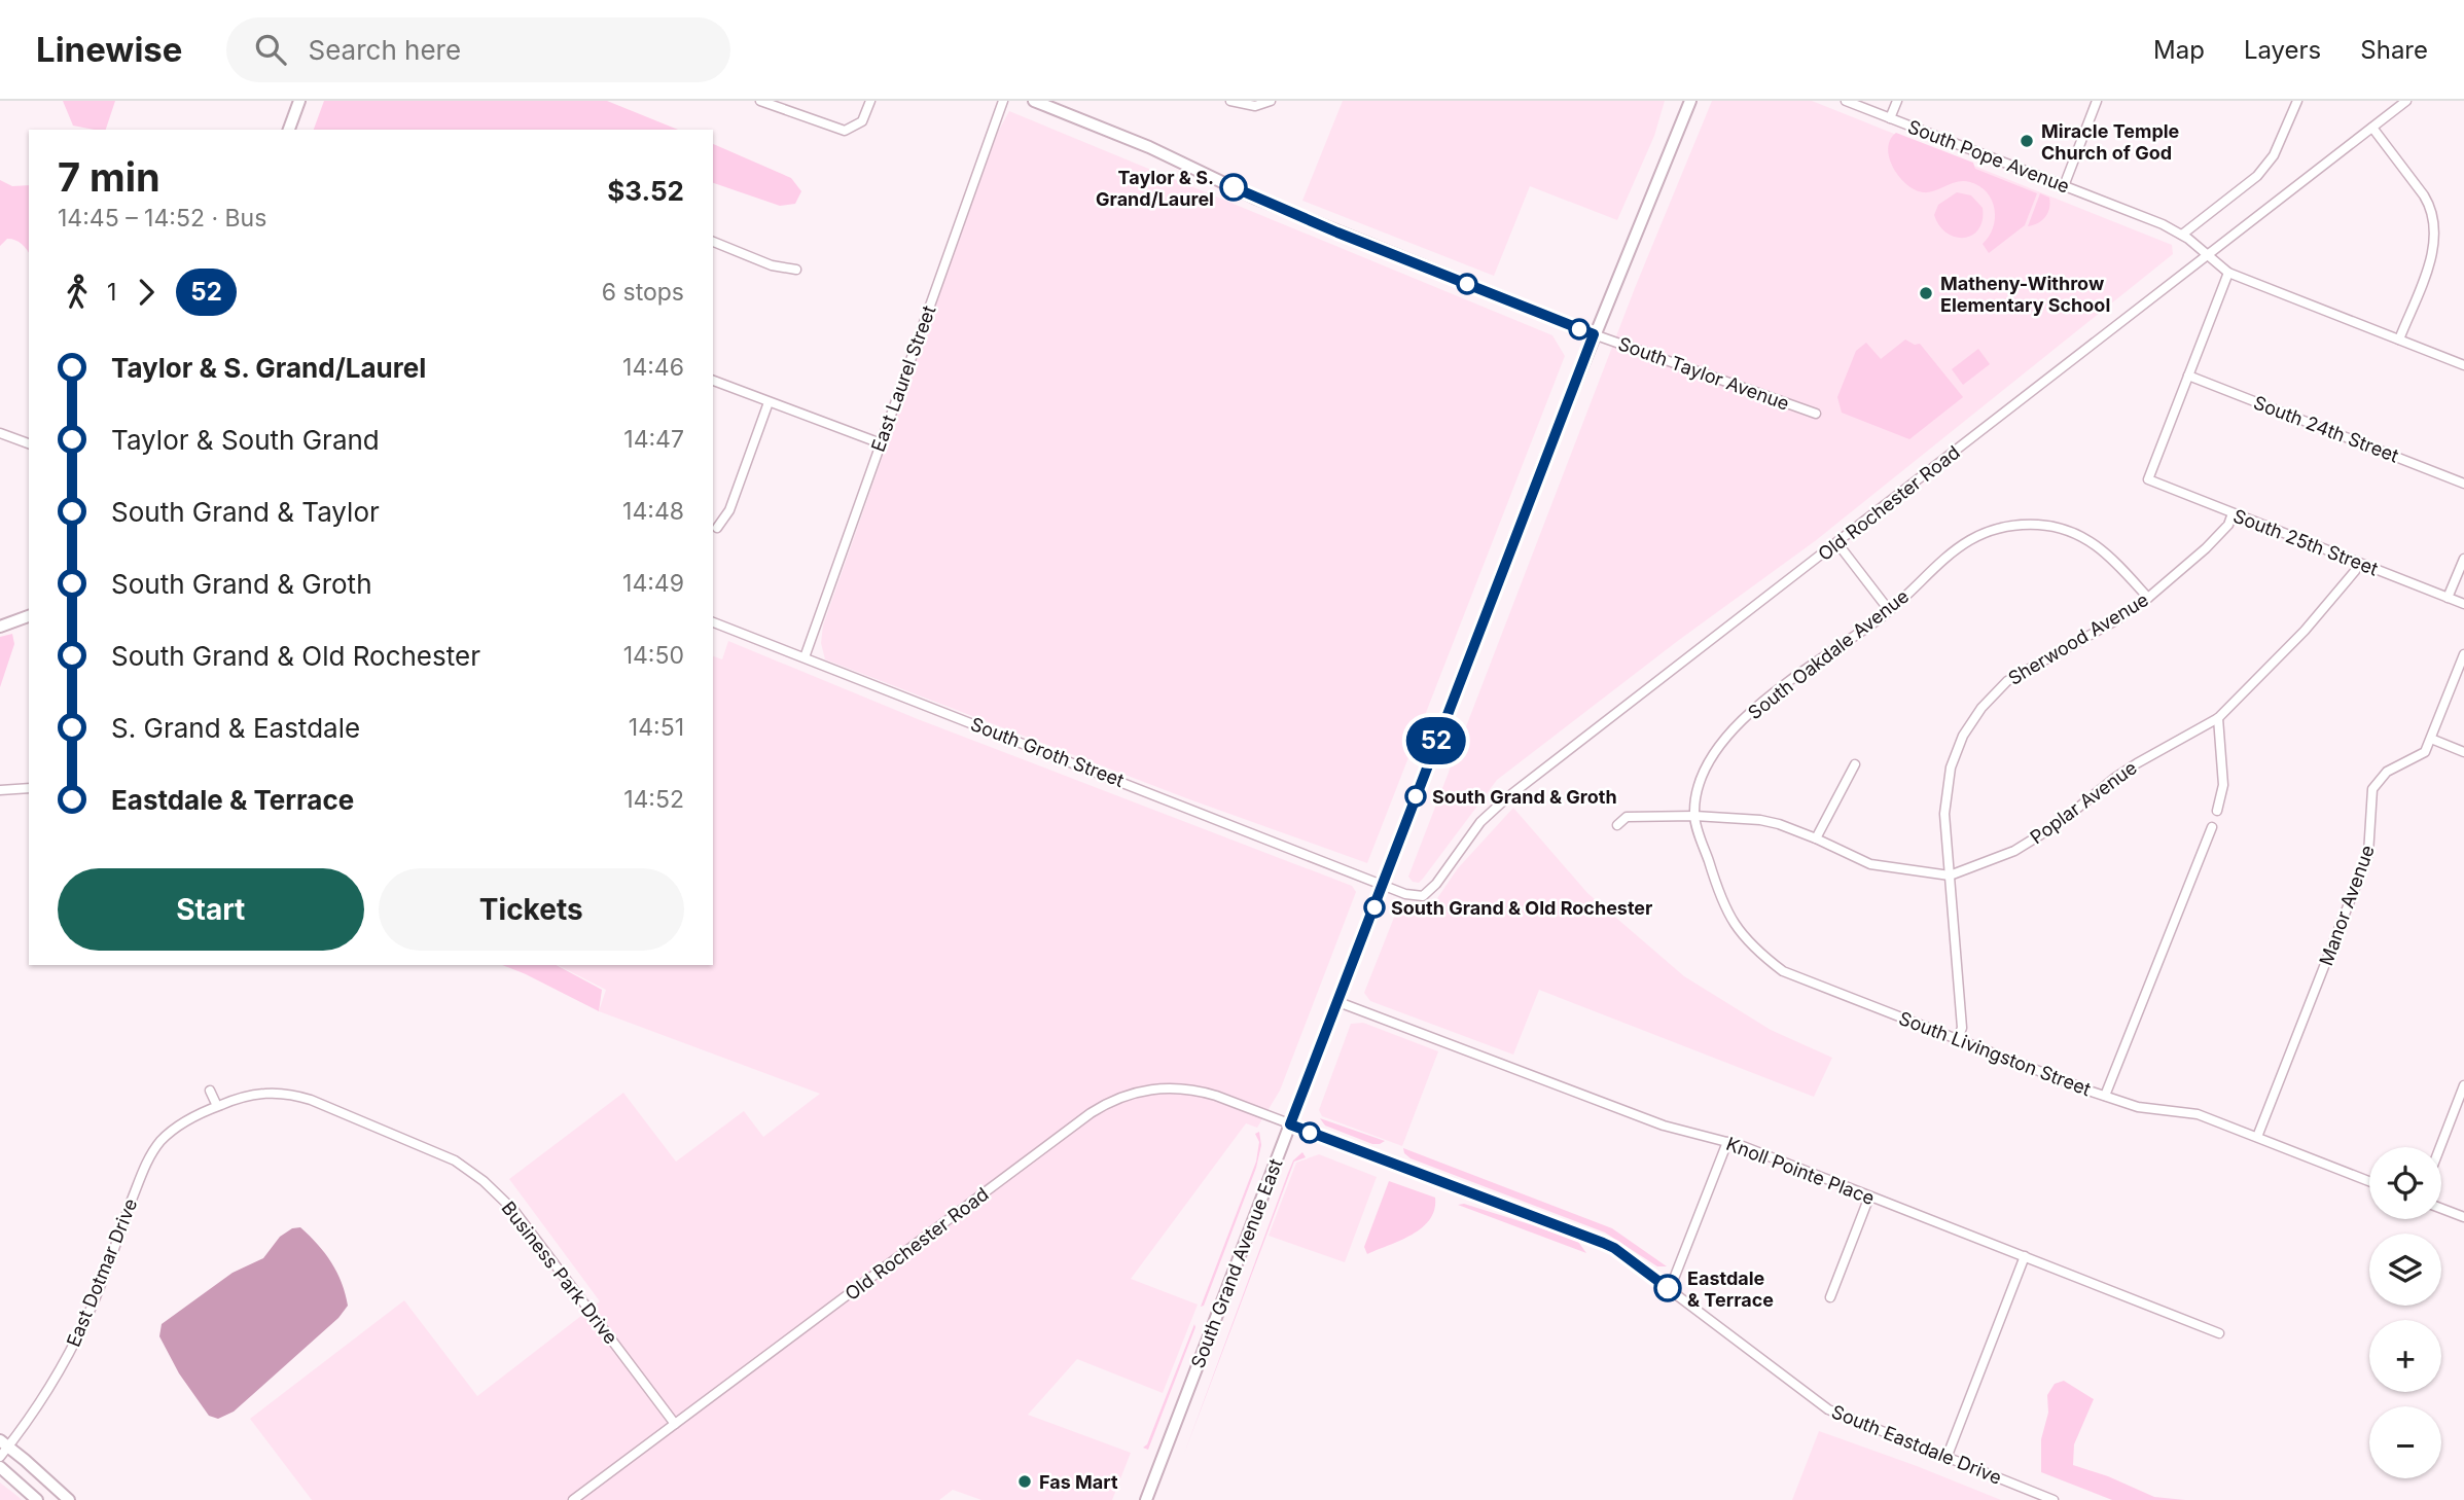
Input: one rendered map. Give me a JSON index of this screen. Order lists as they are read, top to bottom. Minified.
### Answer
{"streets":{"main road":["South Taylor Avenue","South Grand Avenue East"],"street":["South Pope Avenue","East Laurel Street","South 24th Street","Old Rochester Road","South 25th Street","Sherwood Avenue","South Oakdale Avenue","South Groth Street","Poplar Avenue","Manor Avenue","South Livingston Street","Knoll Pointe Place","East Dotmar Drive","Business Park Drive","South Eastdale Drive"]},"crossings":[["South Pope Avenue","Old Rochester Road"],["South Taylor Avenue","South Grand Avenue East"],["East Laurel Street","South Groth Street"],["South 24th Street","South 25th Street"],["Old Rochester Road","South Groth Street"],["Old Rochester Road","South Grand Avenue East"],["Old Rochester Road","Business Park Drive"],["Old Rochester Road","South Eastdale Drive"],["South 25th Street","Sherwood Avenue"],["South 25th Street","Poplar Avenue"],["Sherwood Avenue","South Oakdale Avenue"],["Sherwood Avenue","Poplar Avenue"],["Sherwood Avenue","South Livingston Street"],["South Oakdale Avenue","Poplar Avenue"],["South Oakdale Avenue","South Livingston Street"],["South Groth Street","South Grand Avenue East"],["Poplar Avenue","South Livingston Street"],["Manor Avenue","South Livingston Street"],["Knoll Pointe Place","South Grand Avenue East"],["South Grand Avenue East","South Eastdale Drive"],["East Dotmar Drive","Business Park Drive"]],"places":["Miracle Temple Church of God","Taylor & S. Grand/Laurel","Matheny-Withrow Elementary School","South Grand & Groth","South Grand & Old Rochester","Eastdale & Terrace","Fas Mart"],"lines":["bus line 52"],"page":{"header":"Linewise","search":"Search here","nav":["Map","Layers","Share"],"on_map":"52","heading":["7 min","14:45 – 14:52 · Bus","$3.52"],"legs":["1","52","6 stops"],"list":[{"name":"Taylor & S. Grand/Laurel","value":"14:46"},{"name":"Taylor & South Grand","value":"14:47"},{"name":"South Grand & Taylor","value":"14:48"},{"name":"South Grand & Groth","value":"14:49"},{"name":"South Grand & Old Rochester","value":"14:50"},{"name":"S. Grand & Eastdale","value":"14:51"},{"name":"Eastdale & Terrace","value":"14:52"}],"buttons":["Start","Tickets"],"map_buttons":["+","−"]}}
